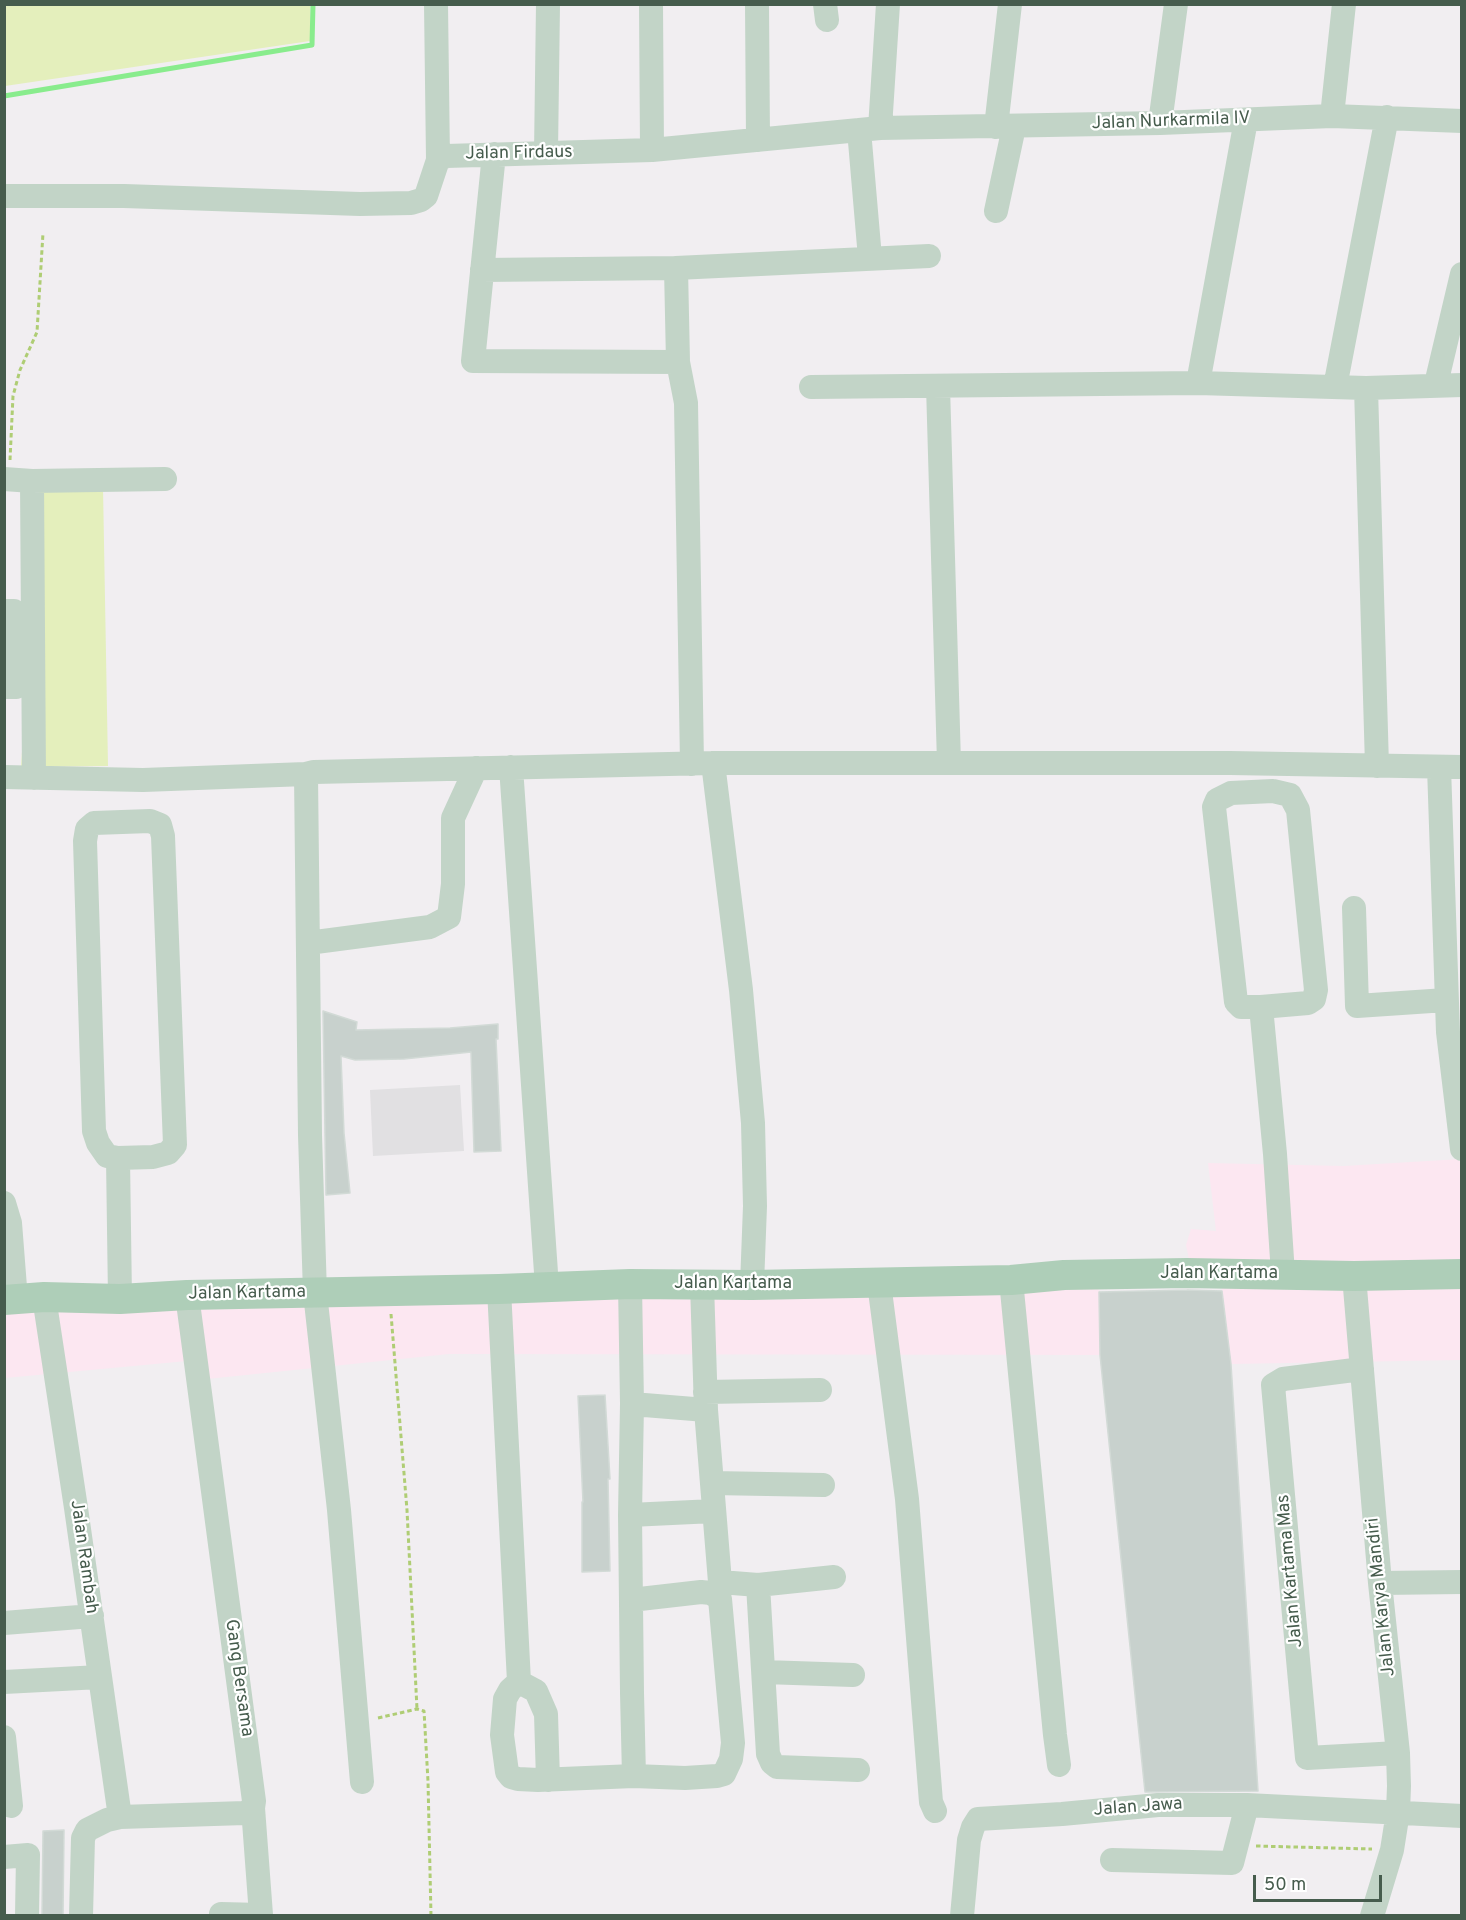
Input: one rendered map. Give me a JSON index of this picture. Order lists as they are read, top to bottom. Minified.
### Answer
{"streets":{"main road":["Jalan Kartama"],"street":["Jalan Nurkarmila IV","Jalan Firdaus","Jalan Rambah","Jalan Kartama Mas","Jalan Karya Mandiri","Gang Bersama","Jalan Jawa"]},"crossings":[["Jalan Nurkarmila IV","Jalan Firdaus"],["Jalan Kartama","Jalan Rambah"],["Jalan Kartama","Jalan Karya Mandiri"],["Jalan Kartama","Gang Bersama"],["Jalan Kartama Mas","Jalan Karya Mandiri"],["Jalan Karya Mandiri","Jalan Jawa"]],"scale_bar":"50 m"}
